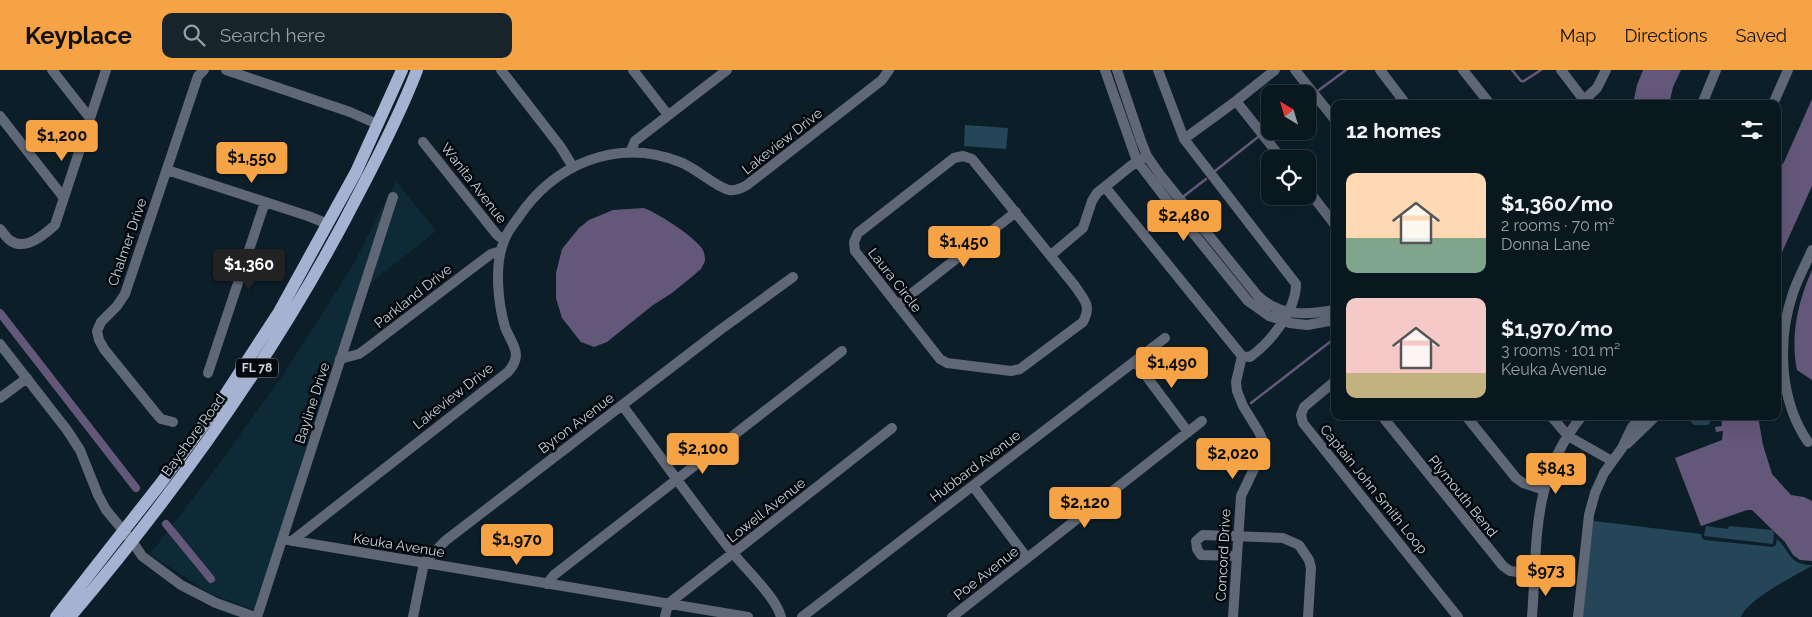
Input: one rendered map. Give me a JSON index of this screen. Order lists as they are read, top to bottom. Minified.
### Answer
{"streets":{"main road":["FL 78","Bayshore Road"],"street":["Lakeview Drive","Wanita Avenue","Chalmer Drive","Laura Circle","Parkland Drive","Bayline Drive","Byron Avenue","Hubbard Avenue","Captain John Smith Loop","Plymouth Bend","Lowell Avenue","Keuka Avenue","Concord Drive","Poe Avenue"]},"crossings":[["Lakeview Drive","Wanita Avenue"],["Lakeview Drive","Parkland Drive"],["Lakeview Drive","Bayline Drive"],["Lakeview Drive","Keuka Avenue"],["Wanita Avenue","Parkland Drive"],["Parkland Drive","Bayline Drive"],["Bayline Drive","Keuka Avenue"],["Byron Avenue","Keuka Avenue"],["Lowell Avenue","Keuka Avenue"]],"north":"top left","page":{"header":"Keyplace","search":"Search here","nav":["Map","Directions","Saved"],"heading":"12 homes","price":["$1,200","$1,550","$2,480","$1,450","$1,360","$1,490","$2,100","$2,020","$843","$2,120","$1,970","$973"],"list":[{"name":"$1,360/mo","note":"2 rooms · 70 m² · Donna Lane"},{"name":"$1,970/mo","note":"3 rooms · 101 m² · Keuka Avenue"}]}}
